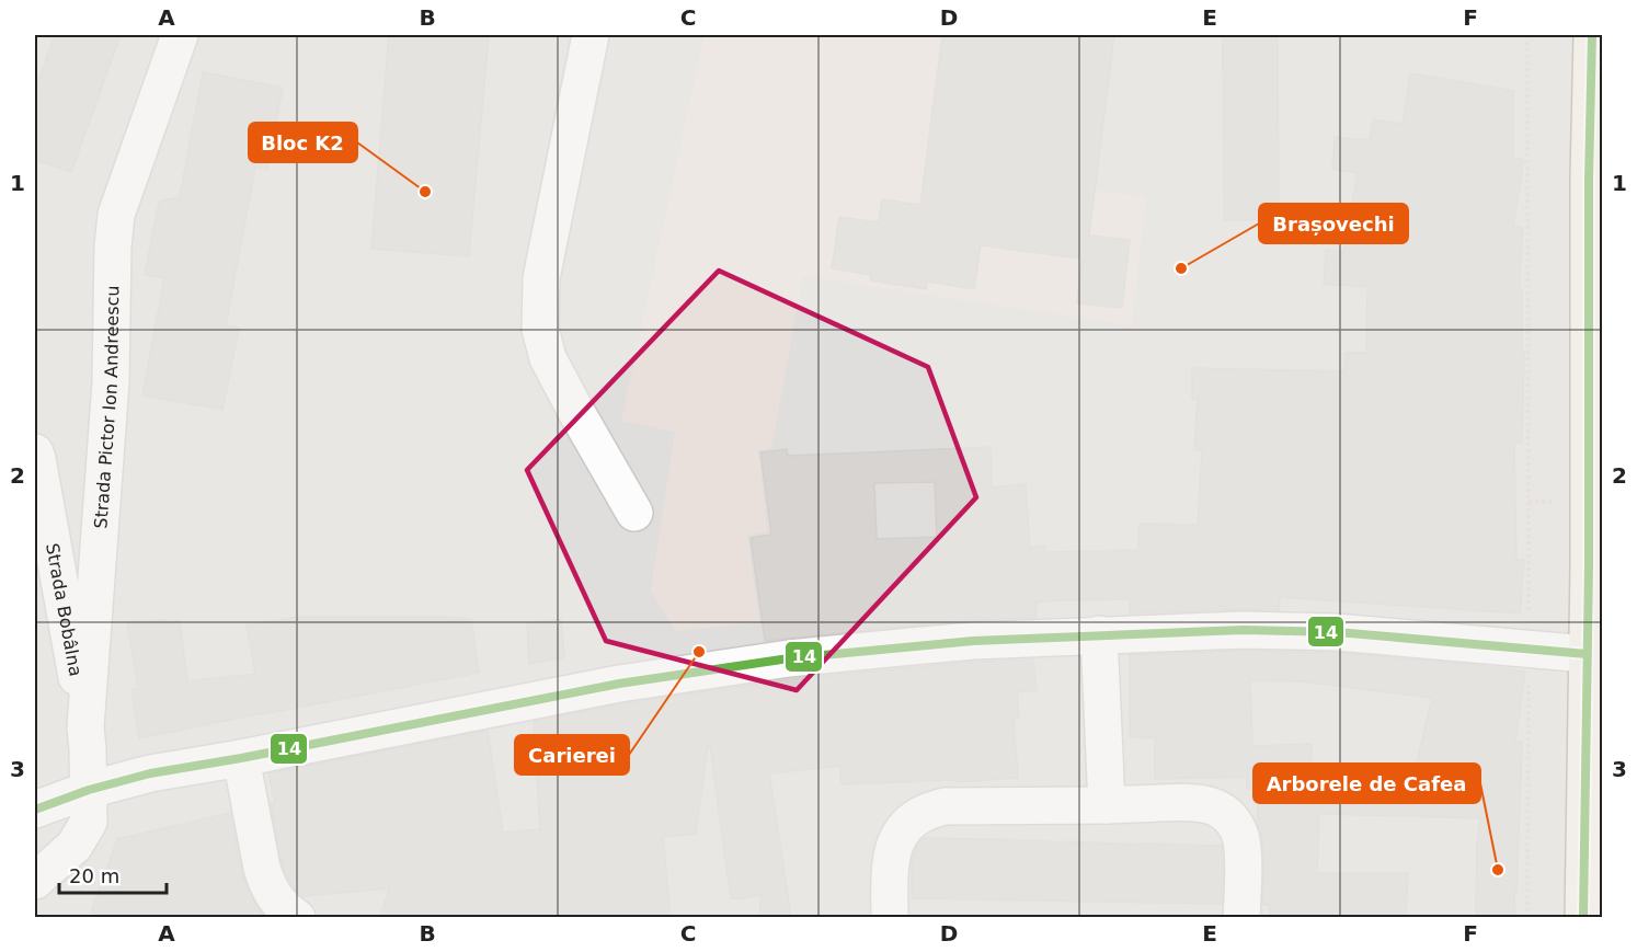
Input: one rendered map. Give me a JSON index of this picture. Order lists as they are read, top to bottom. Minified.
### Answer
{"streets":{"street":["Strada Pictor Ion Andreescu","Strada Bobâlna"]},"crossings":[["Strada Pictor Ion Andreescu","Strada Bobâlna"]],"places":["Bloc K2","Brașovechi","Carierei","Arborele de Cafea"],"lines":["transit line 14"],"scale_bar":"20 m","grid":{"columns":["A","B","C","D","E","F"],"rows":["1","2","3"]}}
